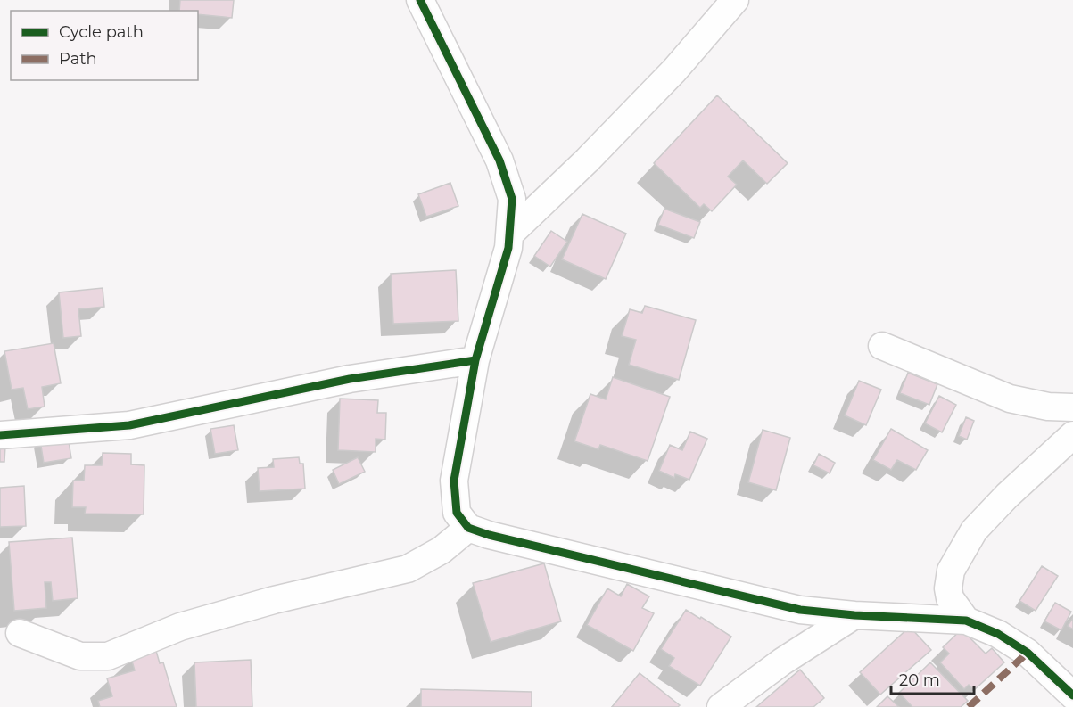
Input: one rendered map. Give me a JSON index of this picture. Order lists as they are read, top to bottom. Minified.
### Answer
{"legend":["Cycle path","Path"],"scale_bar":"20 m"}
